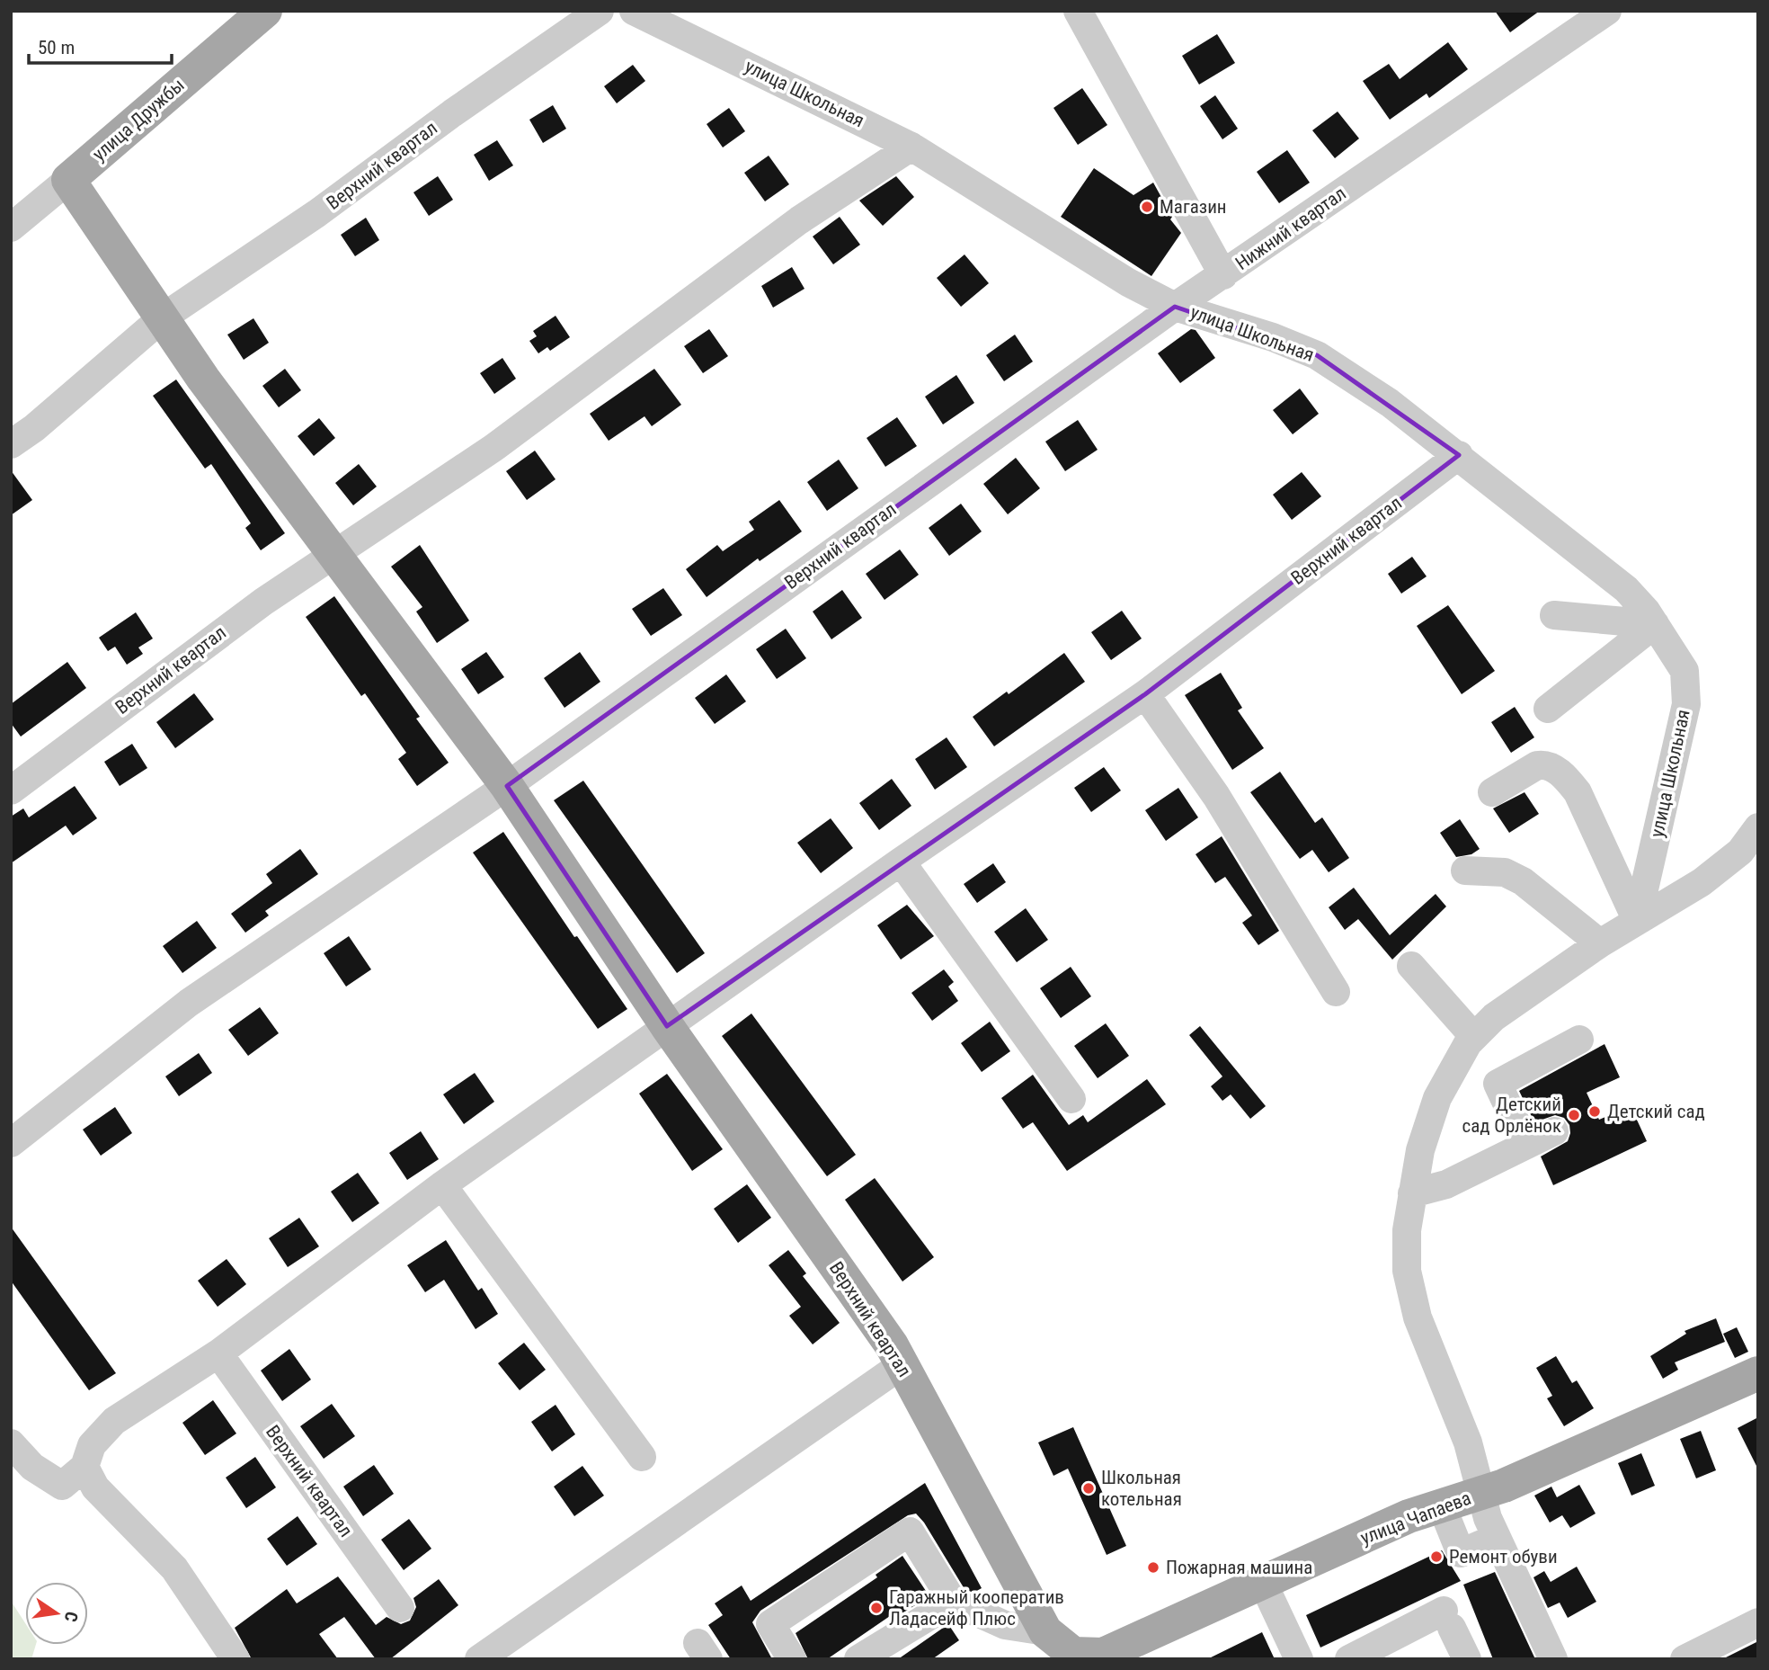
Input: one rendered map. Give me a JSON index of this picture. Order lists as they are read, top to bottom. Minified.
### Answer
{"streets":{"main road":["улица Дружбы","Верхний квартал","улица Чапаева"],"street":["улица Школьная","Нижний квартал"]},"crossings":[["улица Школьная","Верхний квартал"],["улица Дружбы","Верхний квартал"],["Верхний квартал","Нижний квартал"],["Верхний квартал","улица Чапаева"]],"places":["Магазин","Детский сад","Детский сад Орлёнок","Школьная котельная","Ремонт обуви","Пожарная машина","Гаражный кооператив Ладасейф Плюс"],"scale_bar":"50 m","north":"right"}
